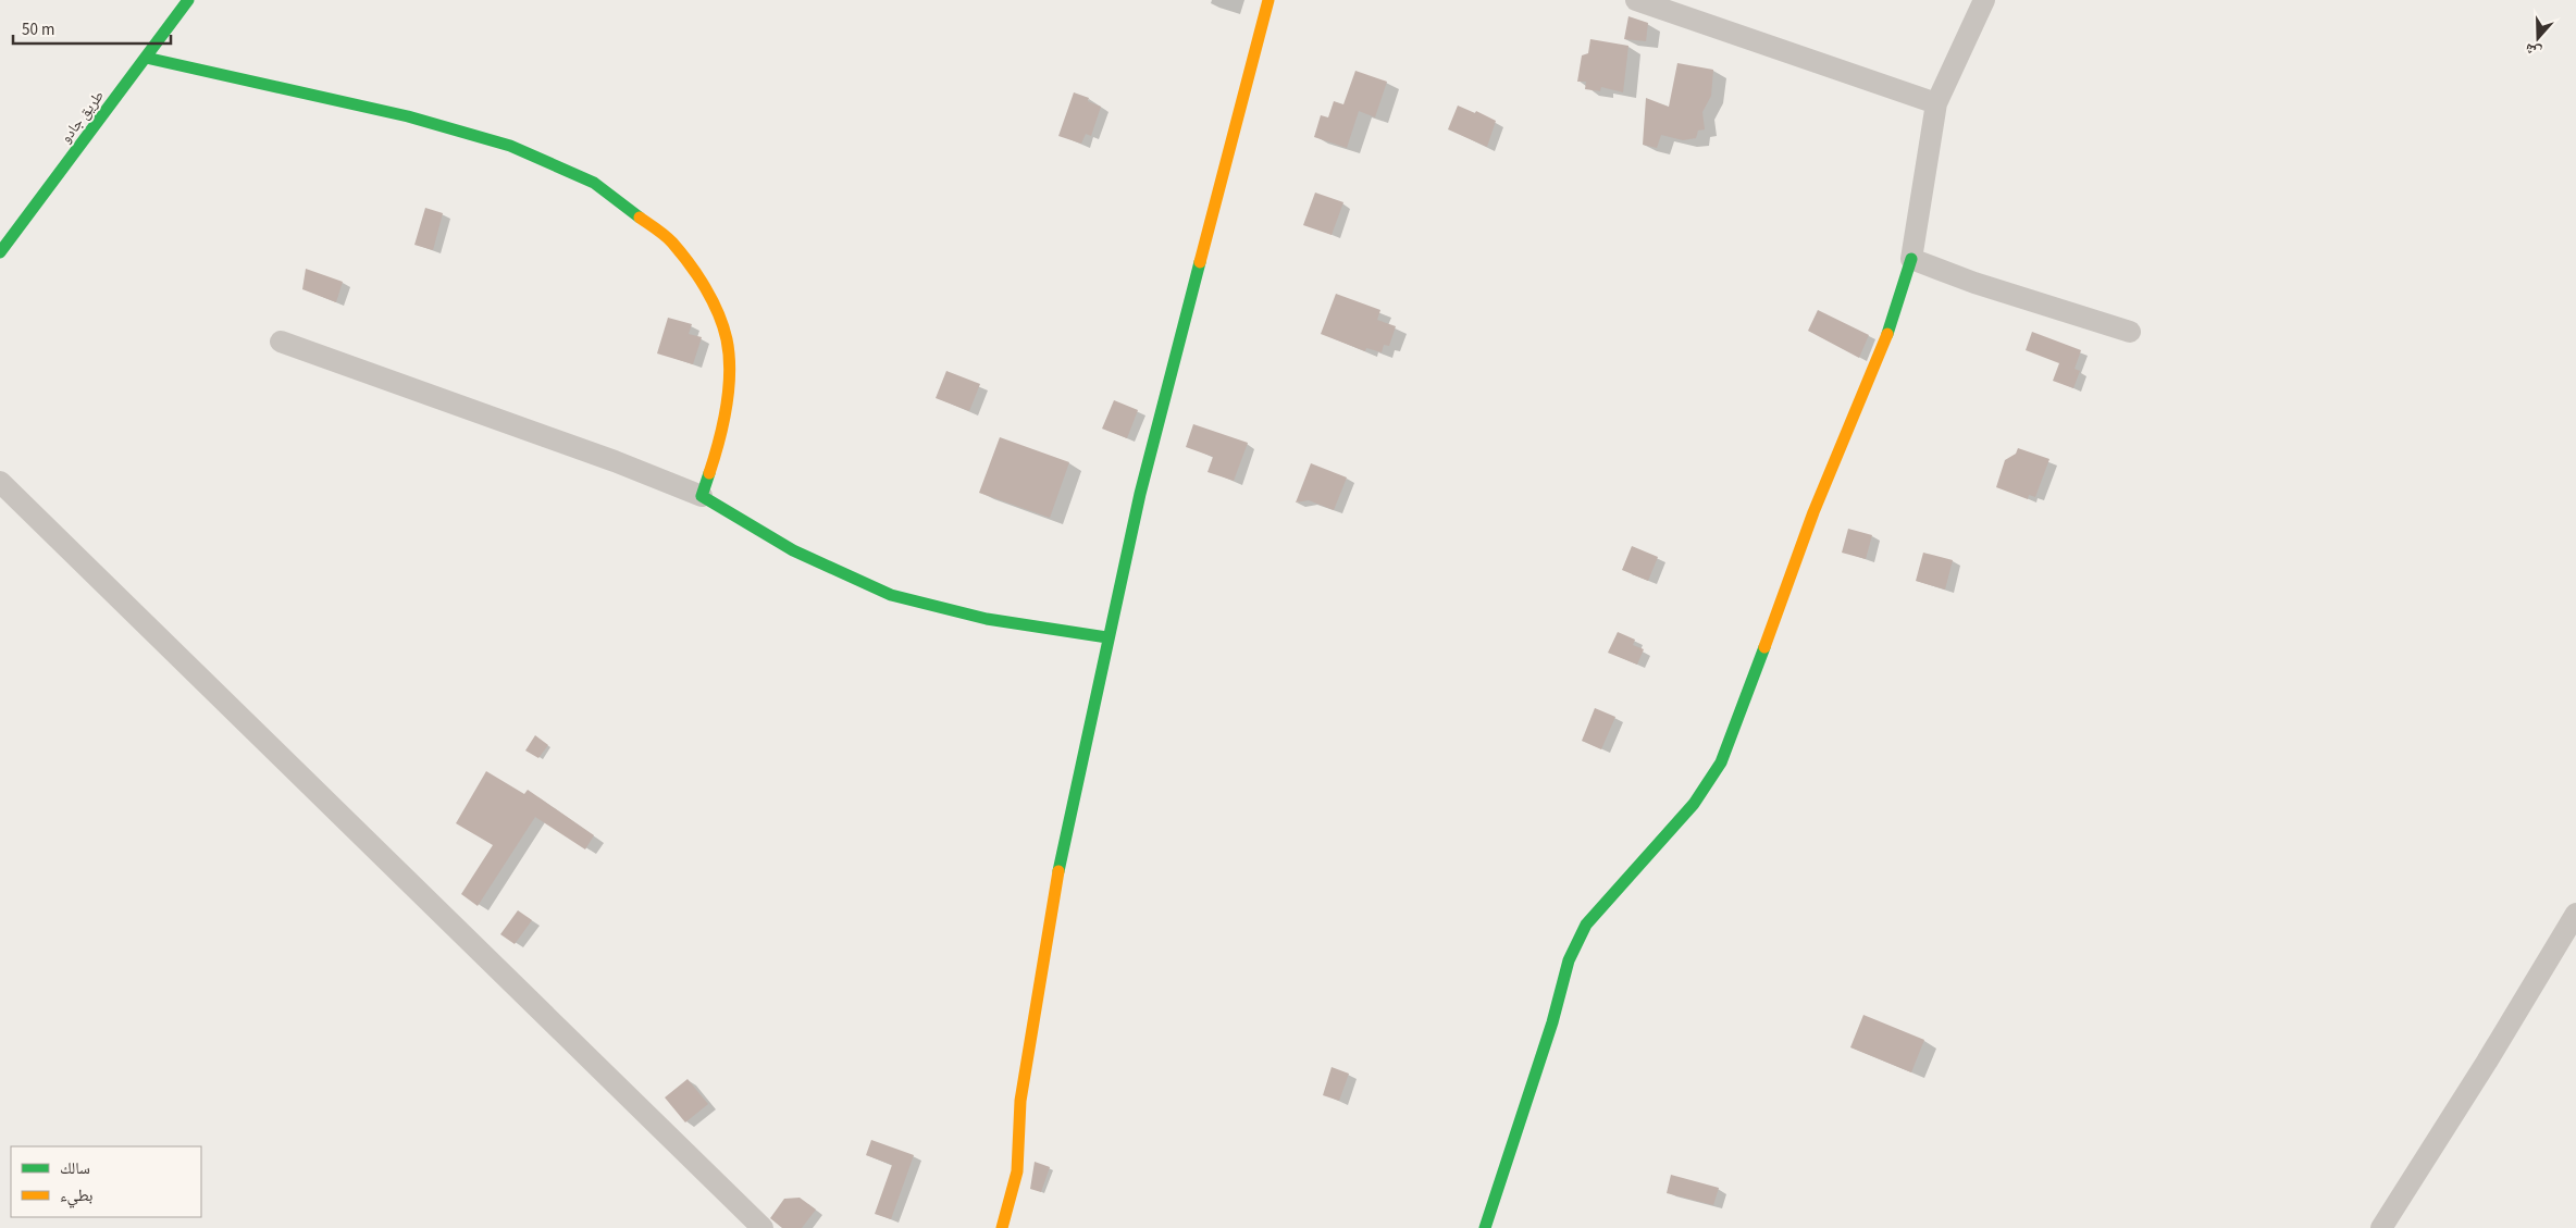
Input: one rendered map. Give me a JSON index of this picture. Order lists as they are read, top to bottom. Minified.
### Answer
{"streets":{"main road":["طريق جادو"]},"legend":["سالك","بطيء"],"scale_bar":"50 m","north":"bottom"}
